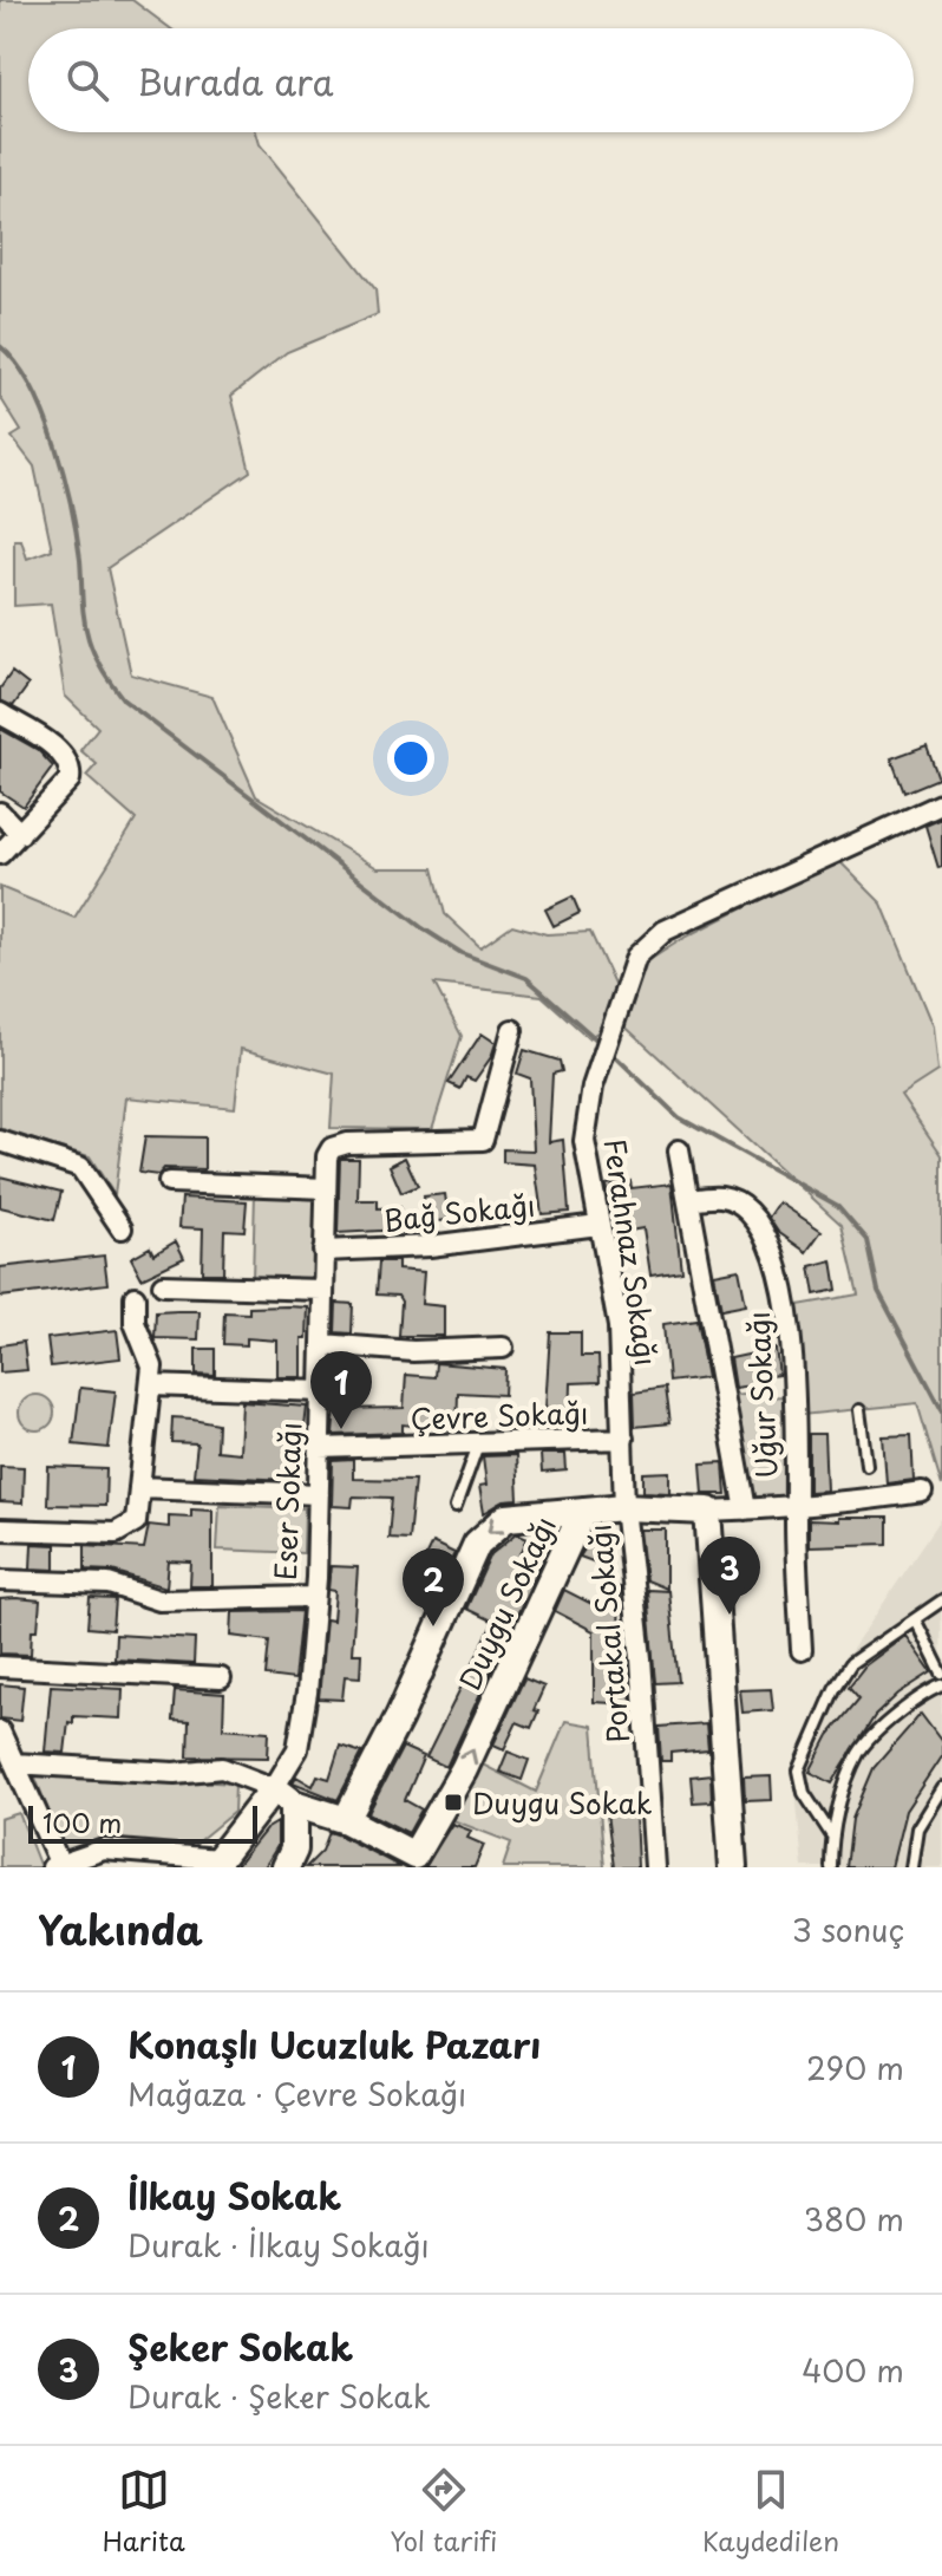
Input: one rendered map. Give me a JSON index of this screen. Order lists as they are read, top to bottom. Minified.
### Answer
{"streets":{"street":["Bağ Sokağı","Ferahnaz Sokağı","Uğur Sokağı","Çevre Sokağı","Eser Sokağı","Duygu Sokağı","Portakal Sokağı"]},"crossings":[["Bağ Sokağı","Ferahnaz Sokağı"],["Bağ Sokağı","Eser Sokağı"],["Ferahnaz Sokağı","Çevre Sokağı"],["Ferahnaz Sokağı","Duygu Sokağı"],["Ferahnaz Sokağı","Portakal Sokağı"],["Uğur Sokağı","Duygu Sokağı"],["Çevre Sokağı","Eser Sokağı"],["Eser Sokağı","Duygu Sokağı"],["Duygu Sokağı","Portakal Sokağı"]],"places":{"transit":["Duygu Sokak"]},"scale_bar":"100 m","page":{"search":"Burada ara","pins":["1","3","2"],"scale":"100 m","heading":["Yakında","3 sonuç"],"list":[{"mark":"1","name":"Konaşlı Ucuzluk Pazarı","note":"Mağaza · Çevre Sokağı","value":"290 m"},{"mark":"2","name":"İlkay Sokak","note":"Durak · İlkay Sokağı","value":"380 m"},{"mark":"3","name":"Şeker Sokak","note":"Durak · Şeker Sokak","value":"400 m"}],"nav":["Harita","Yol tarifi","Kaydedilen"]}}
